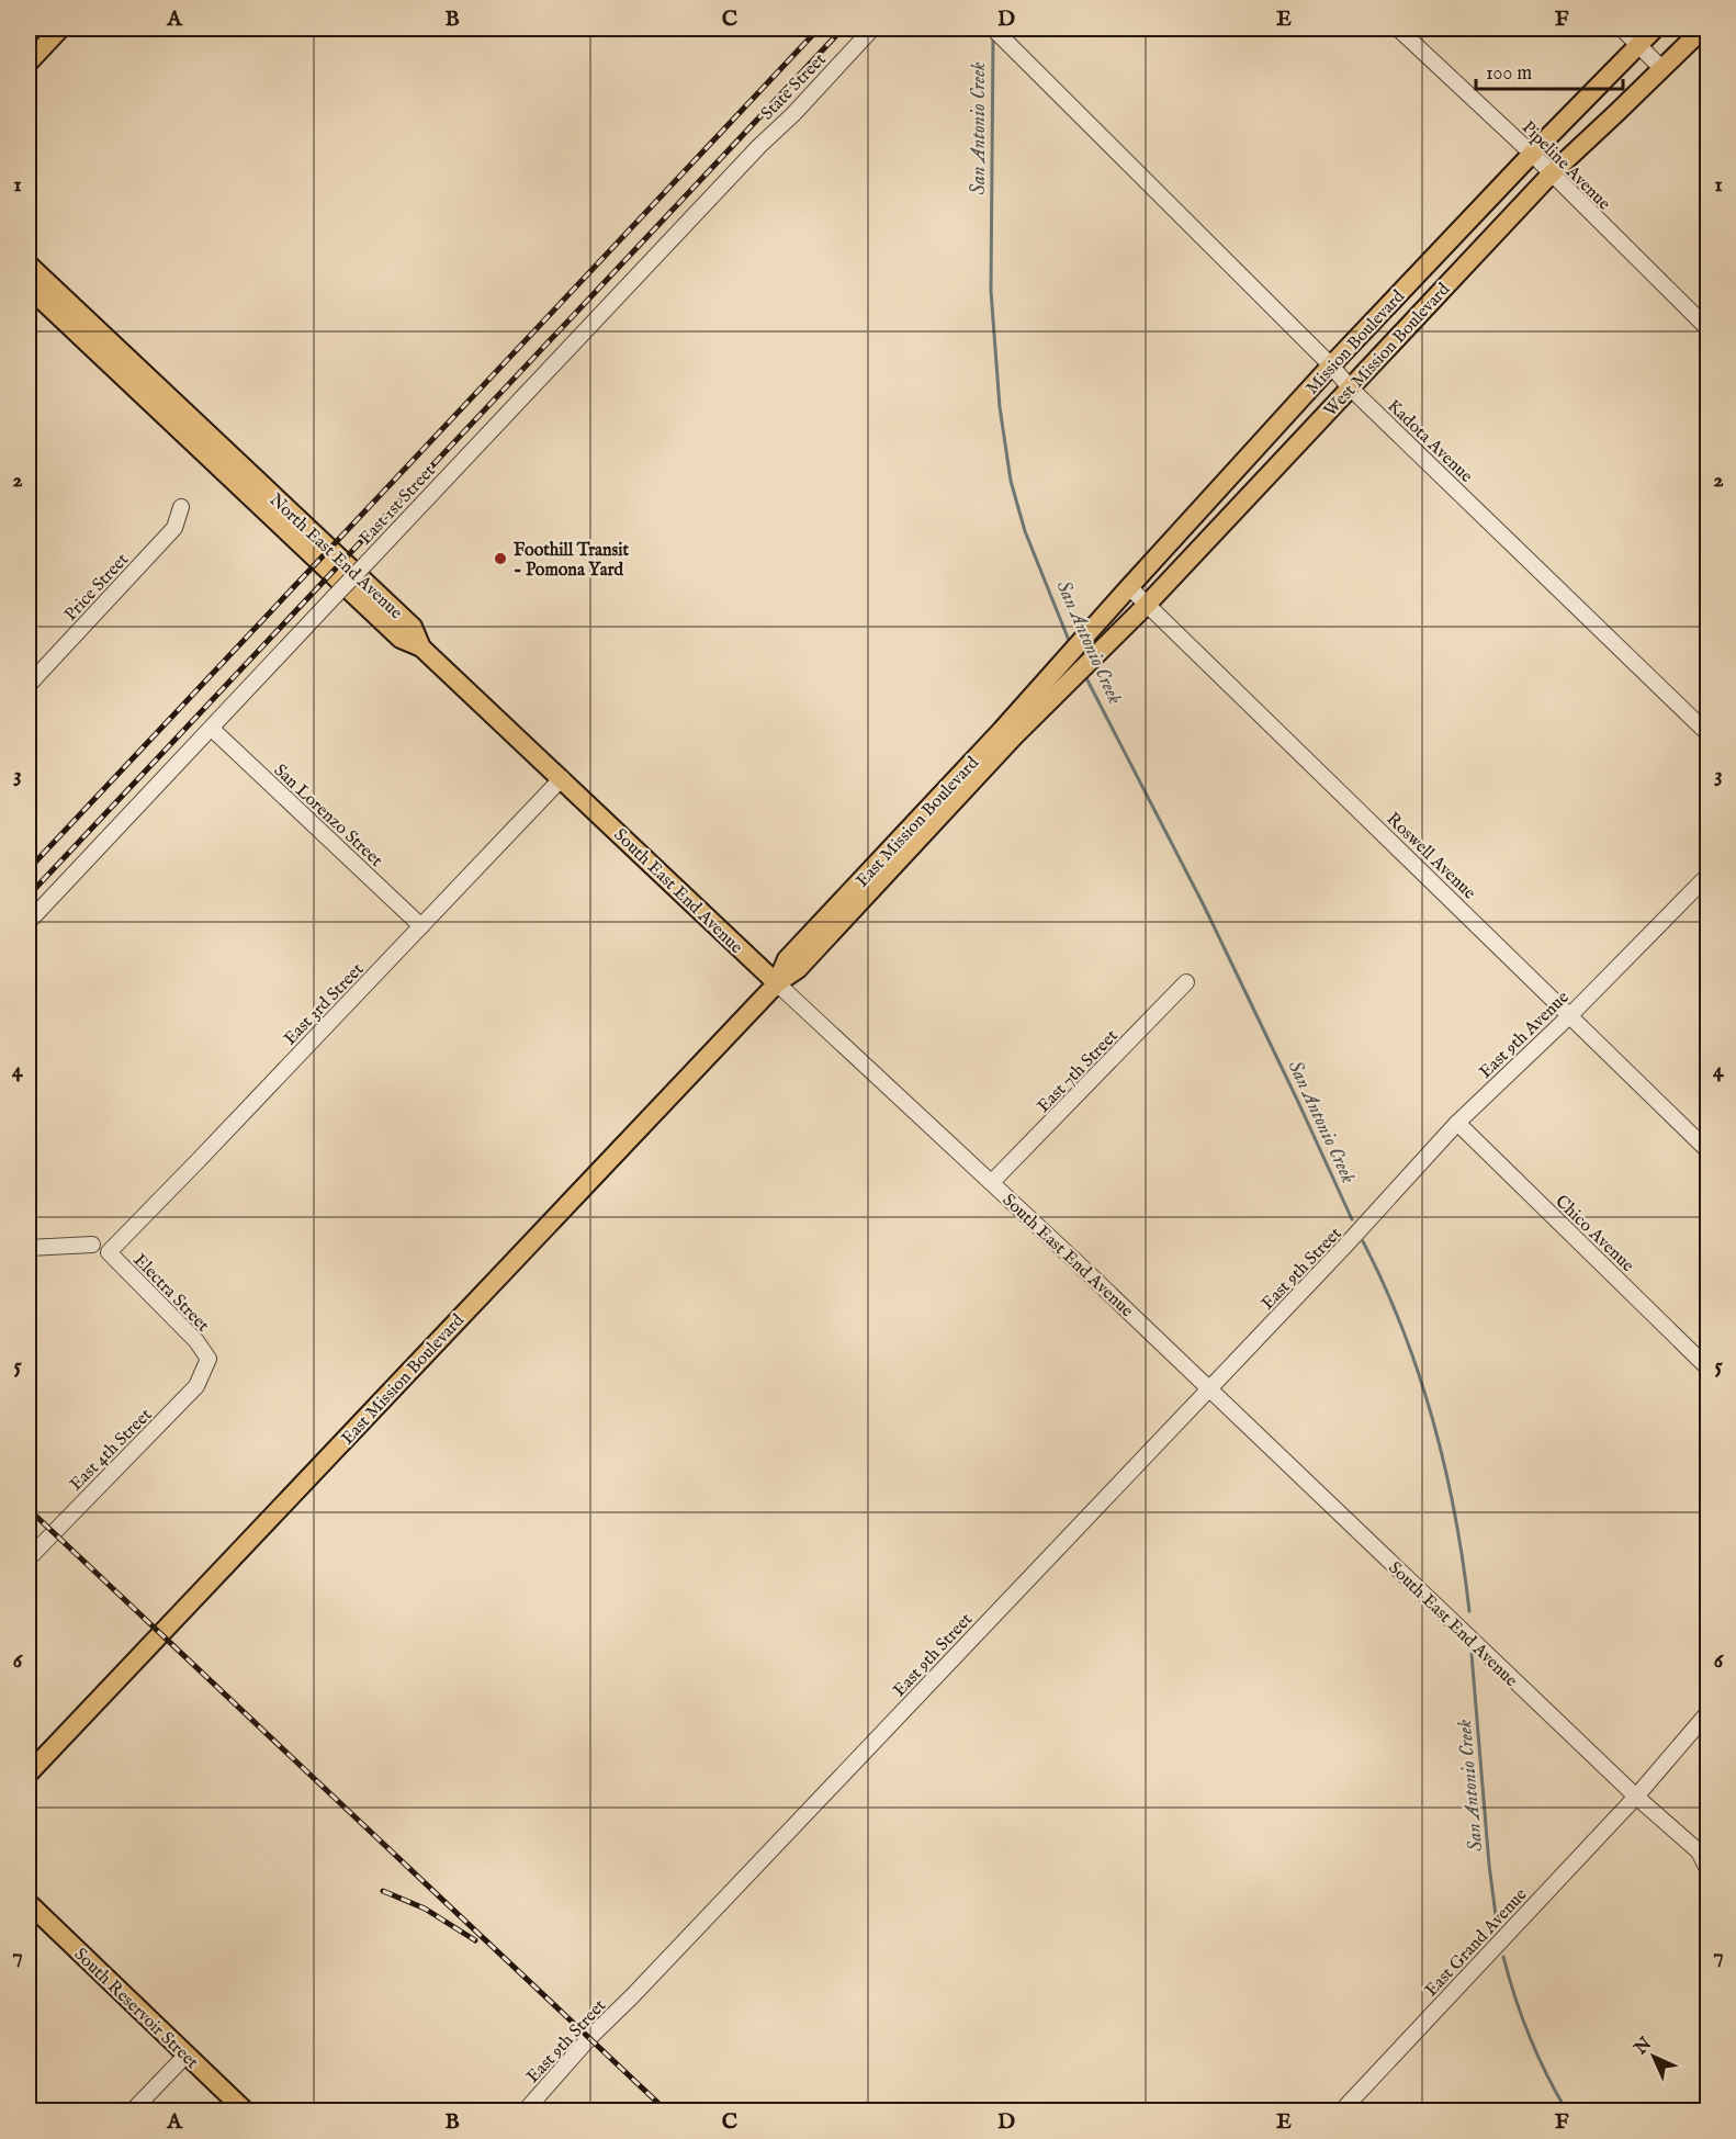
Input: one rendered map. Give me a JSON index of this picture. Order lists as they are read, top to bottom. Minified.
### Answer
{"streets":{"main road":["Mission Boulevard","West Mission Boulevard","North East End Avenue","East Mission Boulevard","South East End Avenue","South Reservoir Street"],"street":["State Street","Pipeline Avenue","Kadota Avenue","East 1st Street","Price Street","San Lorenzo Street","Roswell Avenue","East 3rd Street","East 9th Avenue","East 7th Street","Chico Avenue","East 9th Street","Electra Street","East 4th Street","East Grand Avenue"]},"crossings":[["State Street","East 1st Street"],["Pipeline Avenue","Mission Boulevard"],["Pipeline Avenue","West Mission Boulevard"],["Mission Boulevard","Kadota Avenue"],["Mission Boulevard","East Mission Boulevard"],["Mission Boulevard","Roswell Avenue"],["West Mission Boulevard","Kadota Avenue"],["West Mission Boulevard","East Mission Boulevard"],["West Mission Boulevard","Roswell Avenue"],["East 1st Street","San Lorenzo Street"],["North East End Avenue","South East End Avenue"],["San Lorenzo Street","East 3rd Street"],["East Mission Boulevard","South East End Avenue"],["Roswell Avenue","East 9th Avenue"],["South East End Avenue","East 3rd Street"],["South East End Avenue","East 7th Street"],["South East End Avenue","East 9th Street"],["South East End Avenue","East Grand Avenue"],["East 3rd Street","Electra Street"],["East 9th Avenue","Chico Avenue"],["East 9th Avenue","East 9th Street"],["Electra Street","East 4th Street"]],"water":["San Antonio Creek"],"places":["Foothill Transit - Pomona Yard"],"scale_bar":"100 m","north":"top left","grid":{"columns":["A","B","C","D","E","F"],"rows":["1","2","3","4","5","6","7"]}}
